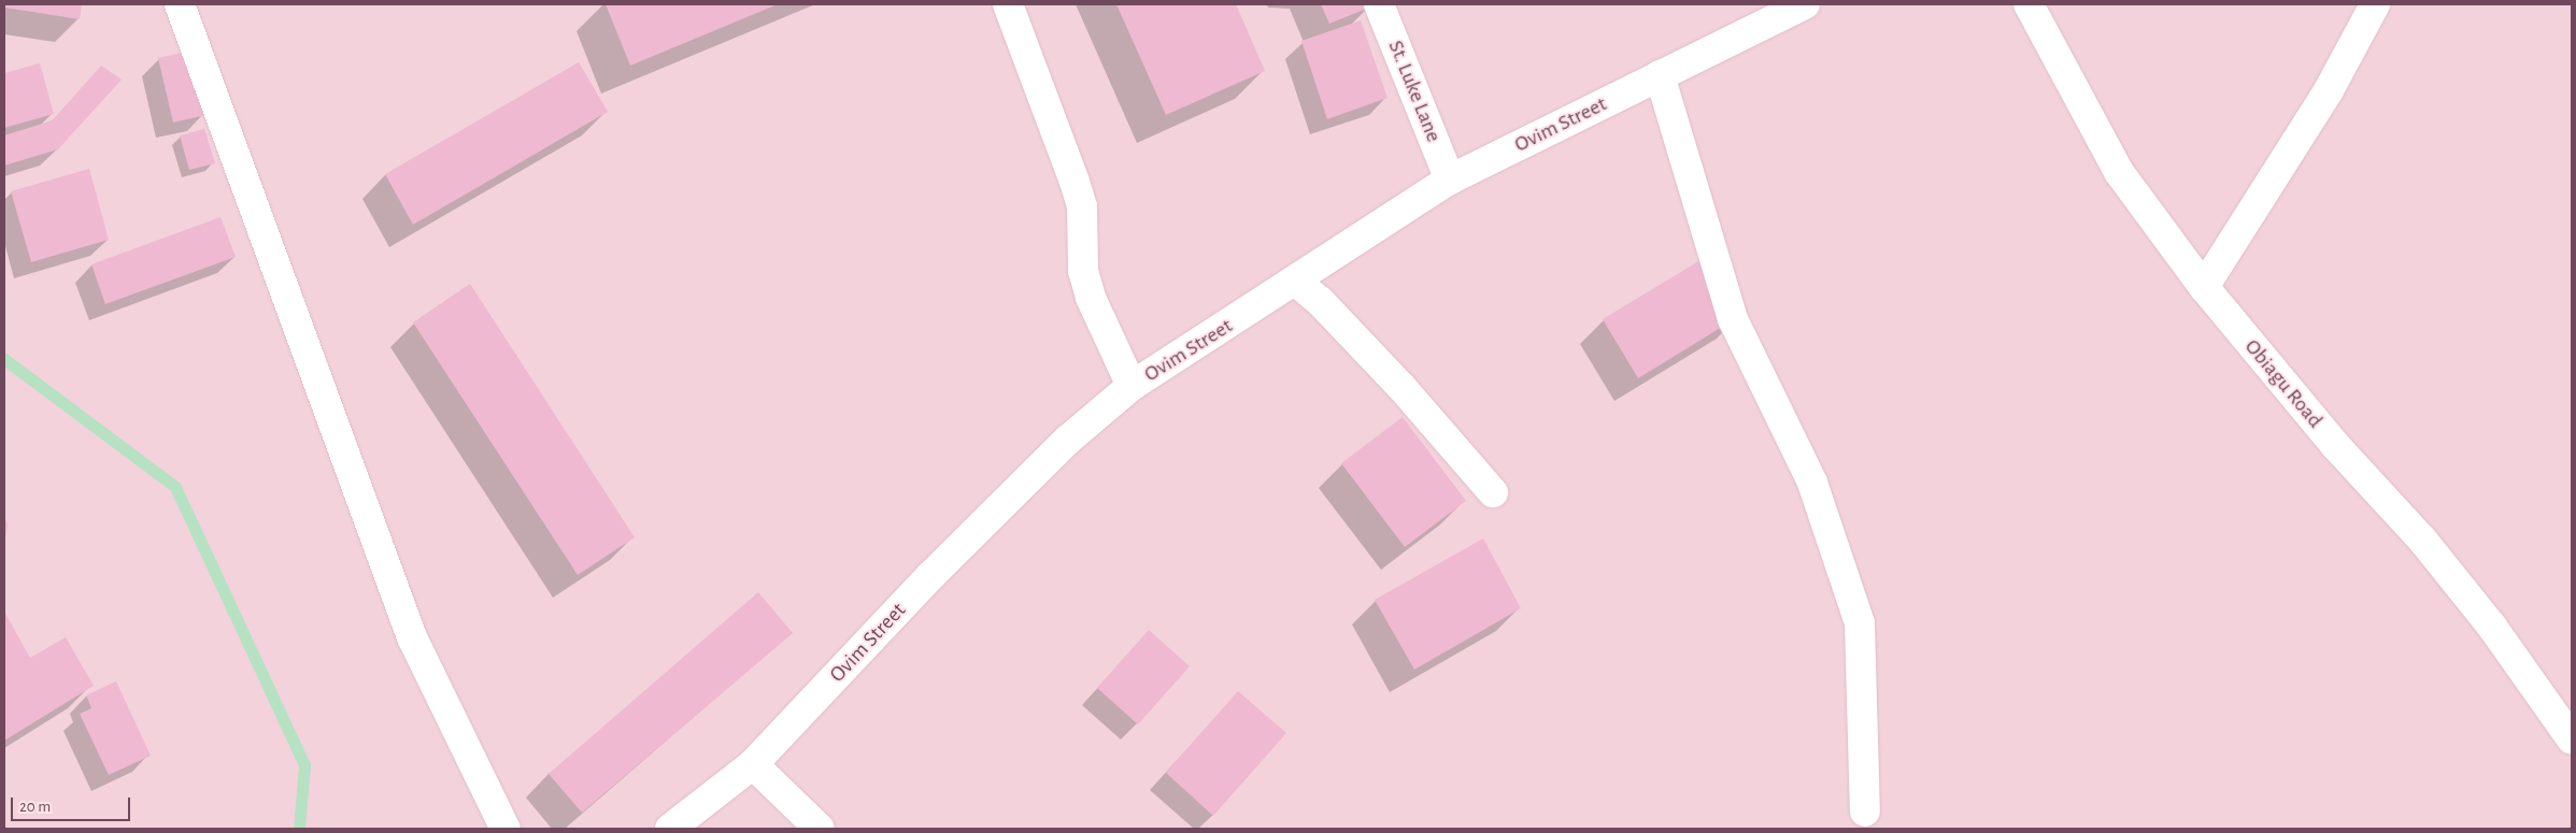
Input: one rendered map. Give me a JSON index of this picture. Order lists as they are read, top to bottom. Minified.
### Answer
{"streets":{"street":["St. Luke Lane","Ovim Street","Obiagu Road"]},"crossings":[["St. Luke Lane","Ovim Street"]],"scale_bar":"20 m"}
